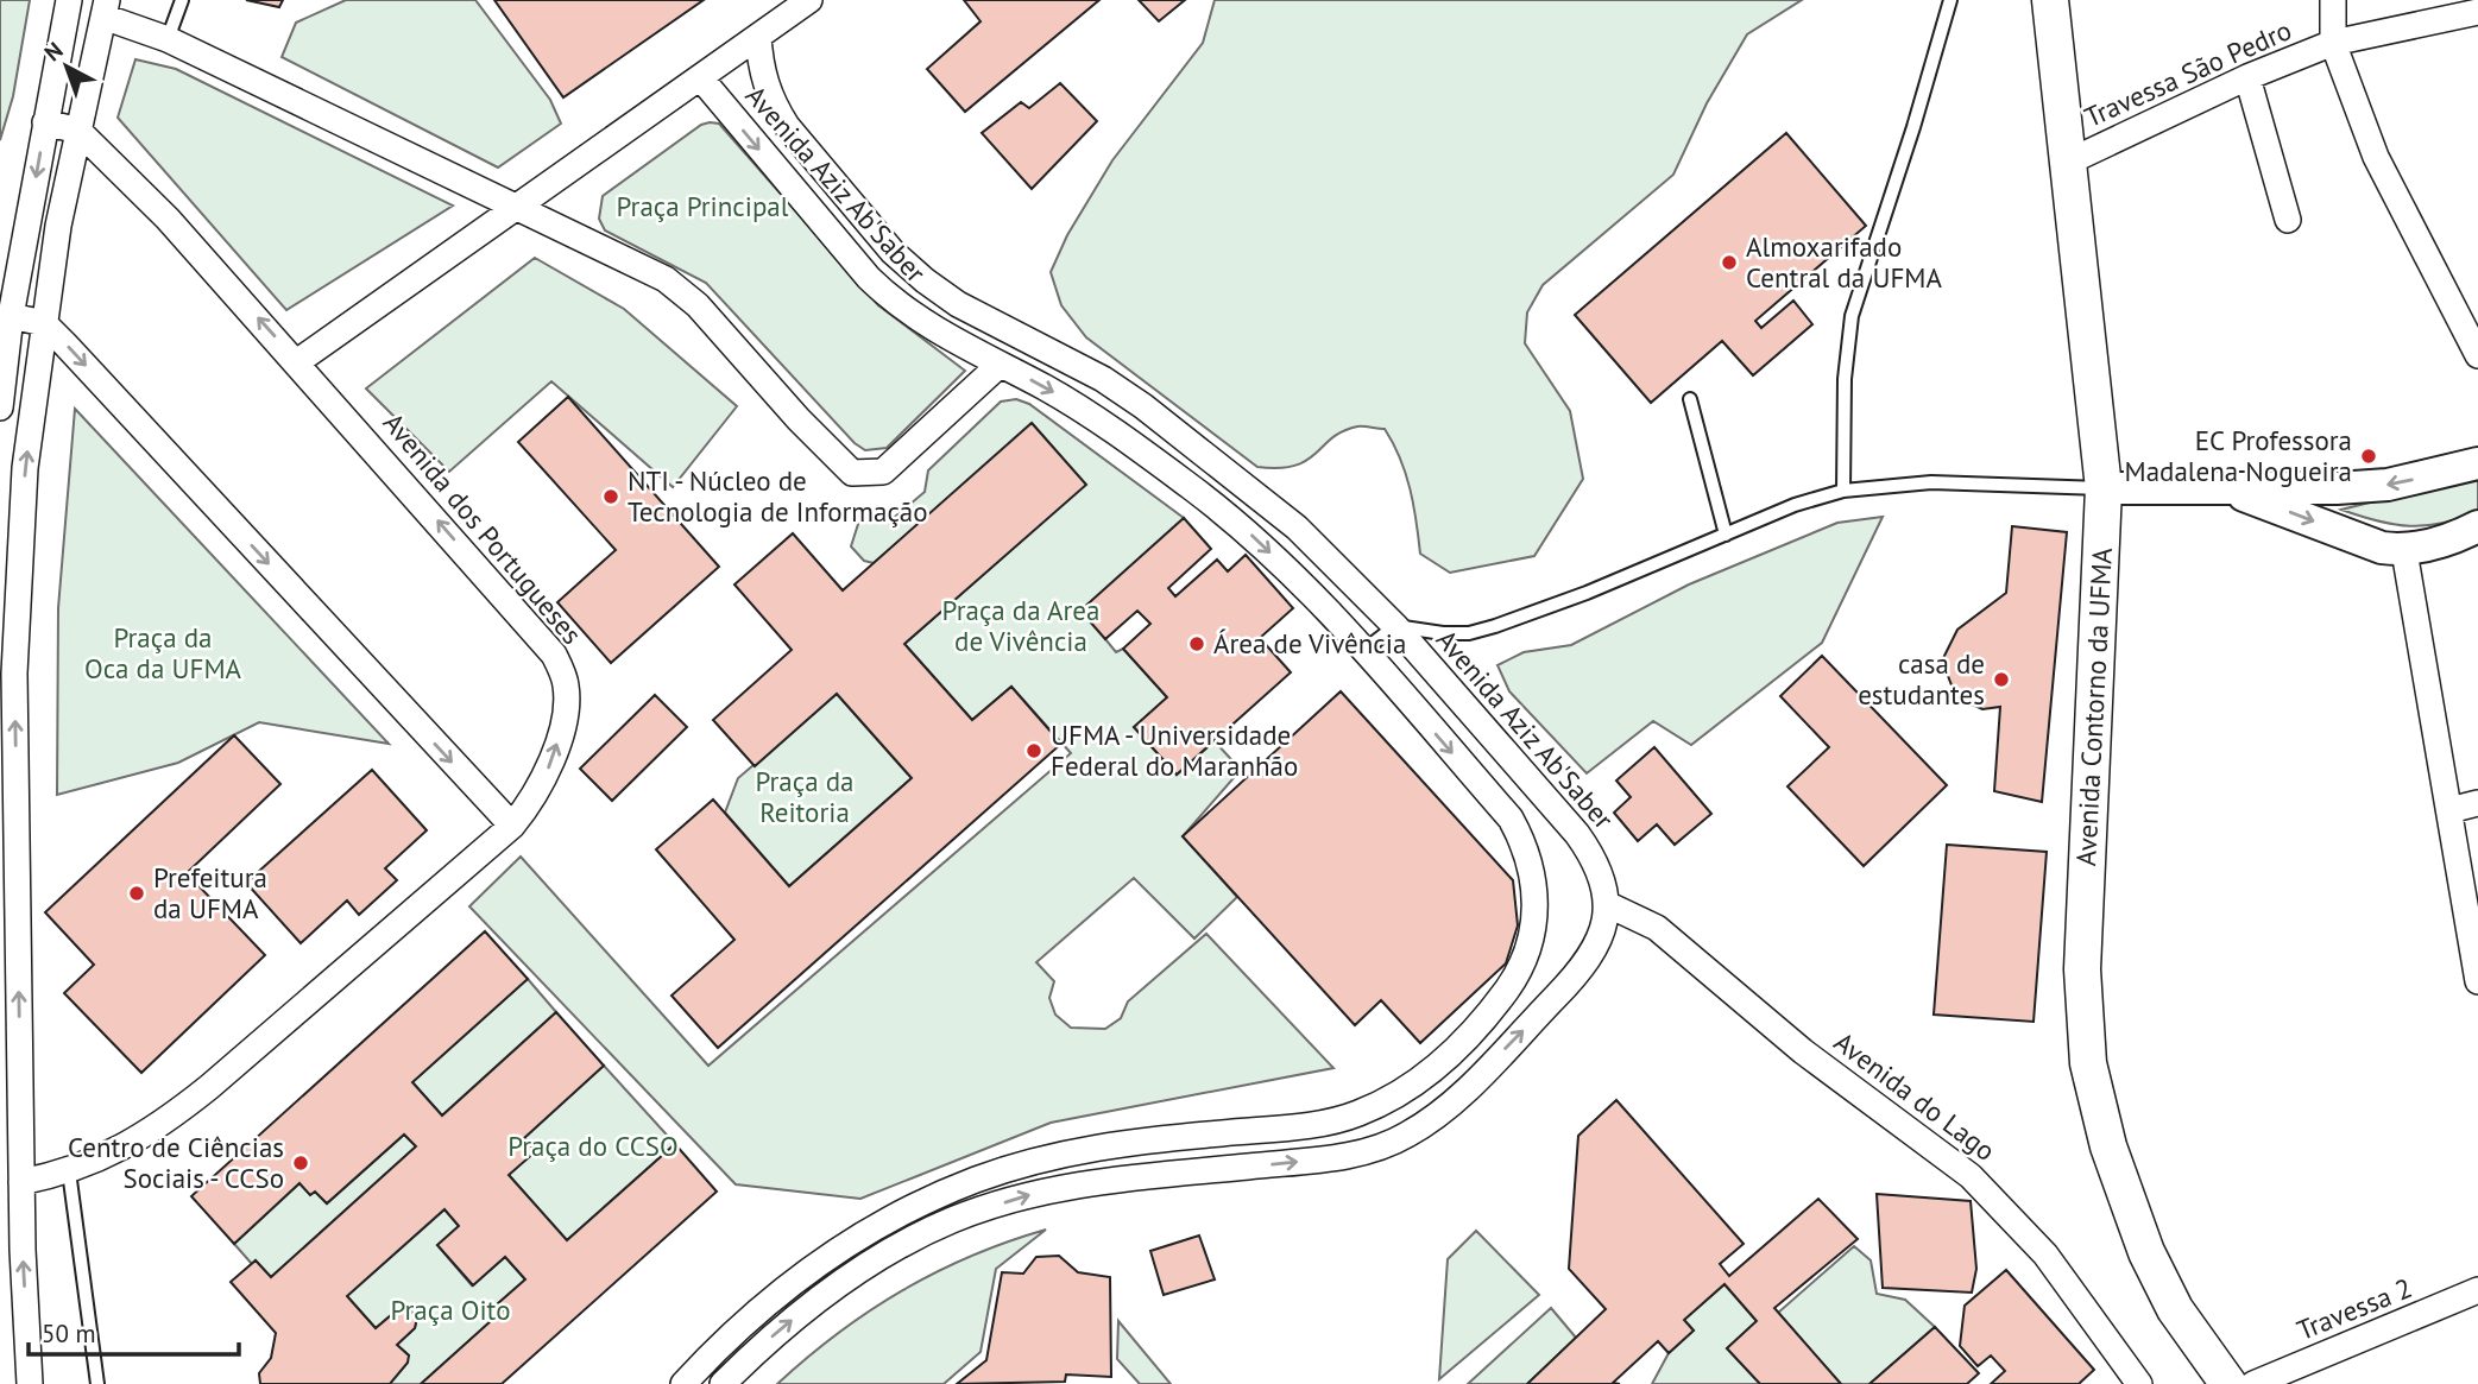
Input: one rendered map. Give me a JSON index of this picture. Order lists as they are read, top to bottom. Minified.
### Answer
{"streets":{"main road":["Avenida Contorno da UFMA"],"street":["Travessa São Pedro","Avenida Aziz Ab'Saber","Avenida dos Portugueses","Avenida do Lago","Travessa 2"]},"crossings":[["Travessa São Pedro","Avenida Contorno da UFMA"],["Avenida Aziz Ab'Saber","Avenida do Lago"]],"parks":["Praça Principal","Praça da Area de Vivência","Praça da Oca da UFMA","Praça da Reitoria","Praça do CCSO","Praça Oito"],"places":["Almoxarifado Central da UFMA","EC Professora Madalena Nogueira","NTI - Núcleo de Tecnologia de Informação","Área de Vivência","casa de estudantes","UFMA - Universidade Federal do Maranhão","Prefeitura da UFMA","Centro de Ciências Sociais - CCSo"],"scale_bar":"50 m","north":"top left"}
